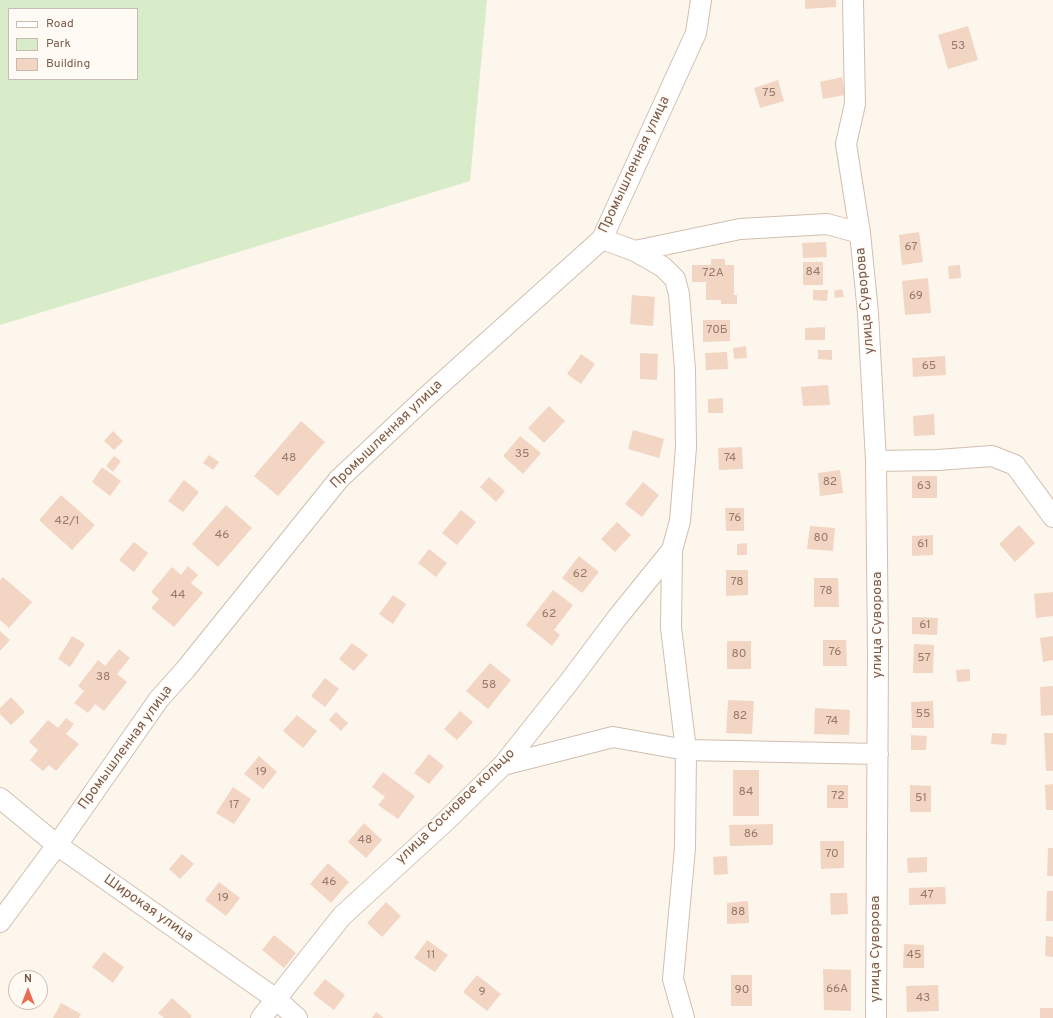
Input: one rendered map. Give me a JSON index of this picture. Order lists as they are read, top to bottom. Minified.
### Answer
{"streets":{"street":["Промышленная улица","улица Суворова","улица Сосновое кольцо","Широкая улица"]},"crossings":[["Промышленная улица","улица Сосновое кольцо"],["Промышленная улица","Широкая улица"],["улица Суворова","улица Сосновое кольцо"],["улица Сосновое кольцо","Широкая улица"]],"house_numbers":["53","75","67","84","72А","69","70Б","65","35","48","74","82","63","76","42/1","46","80","61","62","78","78","44","62","61","76","80","57","38","58","55","82","74","19","84","72","51","17","86","48","70","46","47","19","88","11","45","66А","90","9","43"],"legend":["Road","Park","Building"],"north":"top"}
